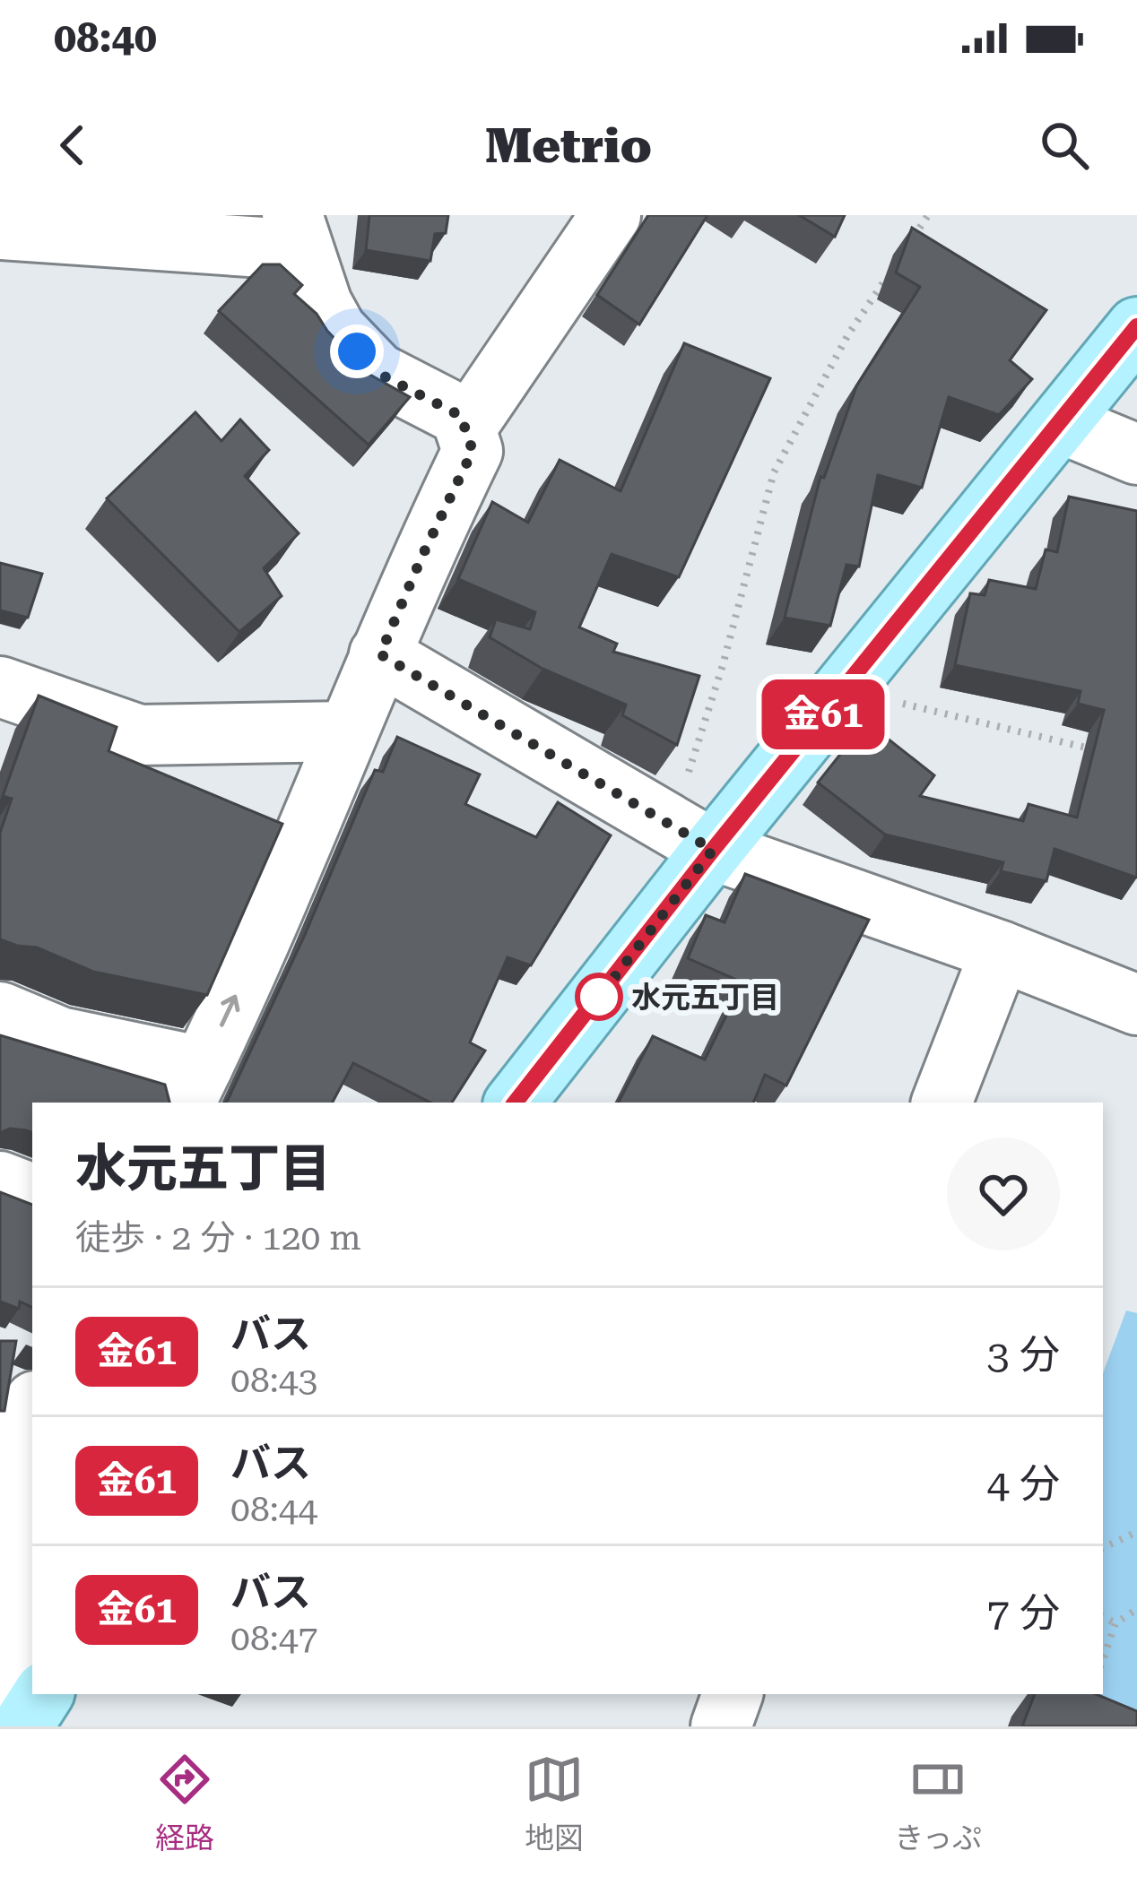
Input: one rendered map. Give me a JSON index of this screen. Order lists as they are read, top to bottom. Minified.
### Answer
{"places":["水元五丁目"],"lines":["bus line 金61"],"page":{"status":"08:40","header":"Metrio","on_map":"金61","heading":["水元五丁目","徒歩 · 2 分 · 120 m"],"list":[{"mark":"金61","name":"バス","note":"08:43","value":"3 分"},{"mark":"金61","name":"バス","note":"08:44","value":"4 分"},{"mark":"金61","name":"バス","note":"08:47","value":"7 分"}],"tabs":["経路","地図","きっぷ"]}}
